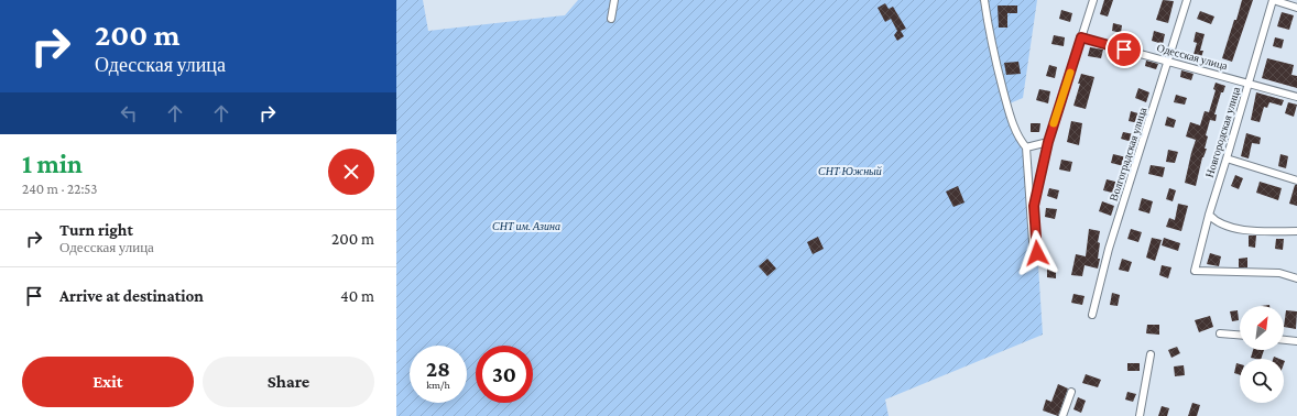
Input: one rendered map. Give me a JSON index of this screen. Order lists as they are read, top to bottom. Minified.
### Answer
{"streets":{"street":["Одесская улица","Новгородская улица","Волгоградская улица"]},"crossings":[["Одесская улица","Новгородская улица"],["Одесская улица","Волгоградская улица"]],"parks":["СНТ Южный","СНТ им. Азина"],"north":"top right","page":{"turn":["200 m","Одесская улица"],"heading":["1 min","240 m · 22:53"],"list":[{"name":"Turn right","note":"Одесская улица","value":"200 m"},{"name":"Arrive at destination","value":"40 m"}],"speed":"28 km/h","limit":"30","buttons":["Exit","Share"]}}
